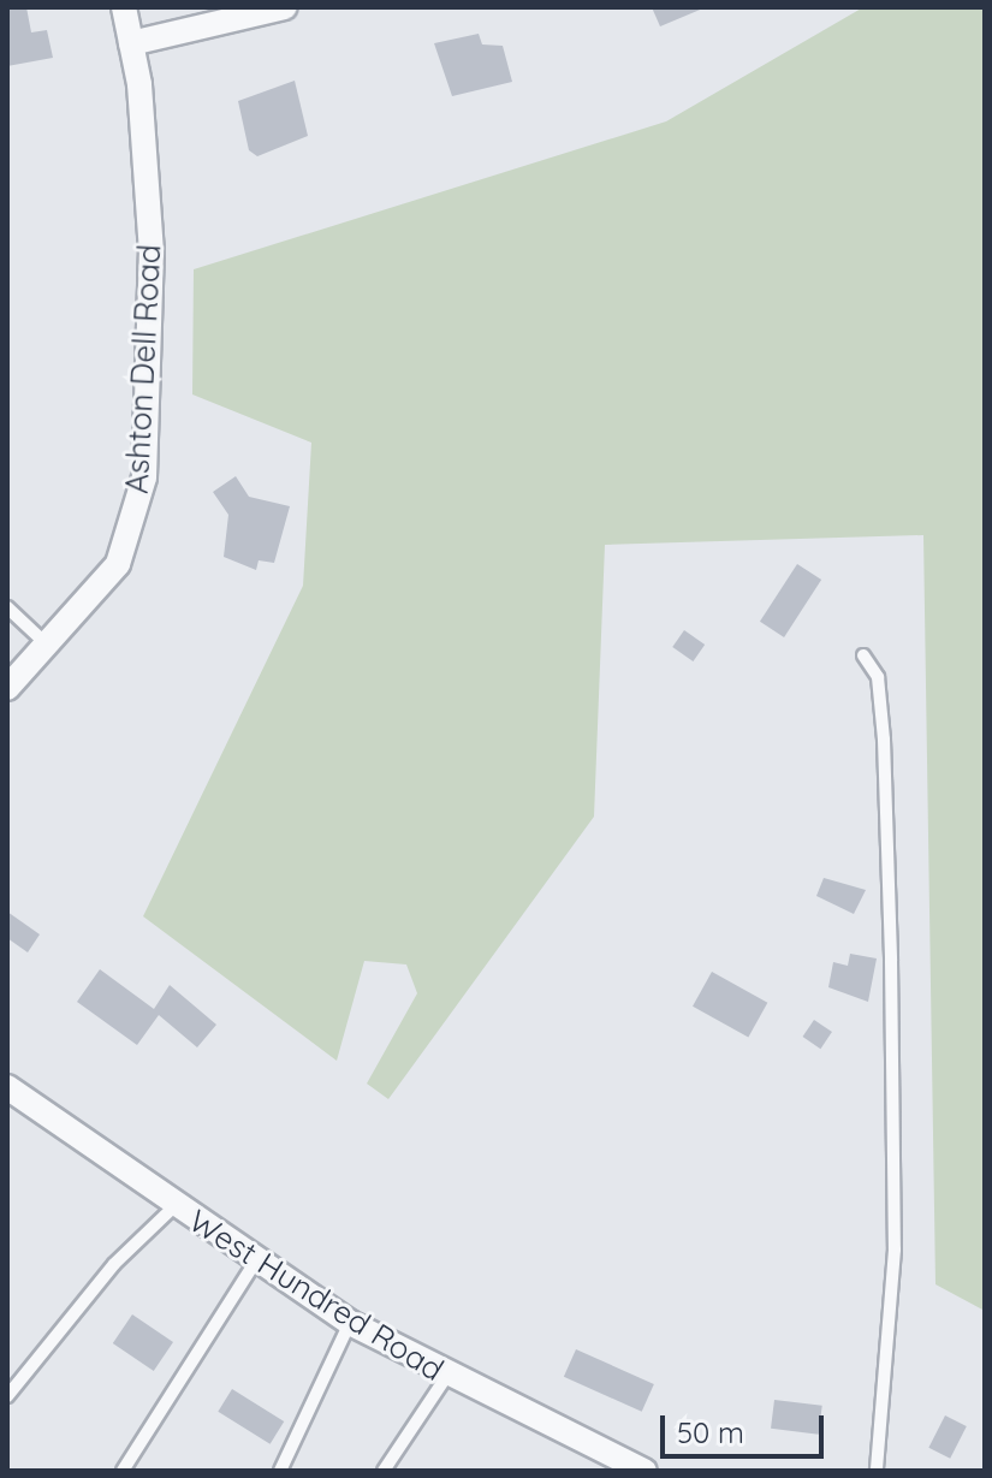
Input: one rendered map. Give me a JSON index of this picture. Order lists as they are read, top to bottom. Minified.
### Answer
{"streets":{"street":["Ashton Dell Road","West Hundred Road"]},"scale_bar":"50 m"}
